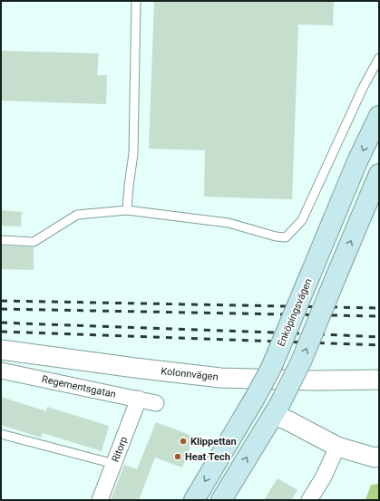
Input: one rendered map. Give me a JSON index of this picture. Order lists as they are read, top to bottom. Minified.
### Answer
{"streets":{"main road":["Enköpingsvägen"],"street":["Kolonnvägen","Regementsgatan","Ritorp"]},"crossings":[["Regementsgatan","Ritorp"]],"places":["Klippettan","Heat Tech"]}
